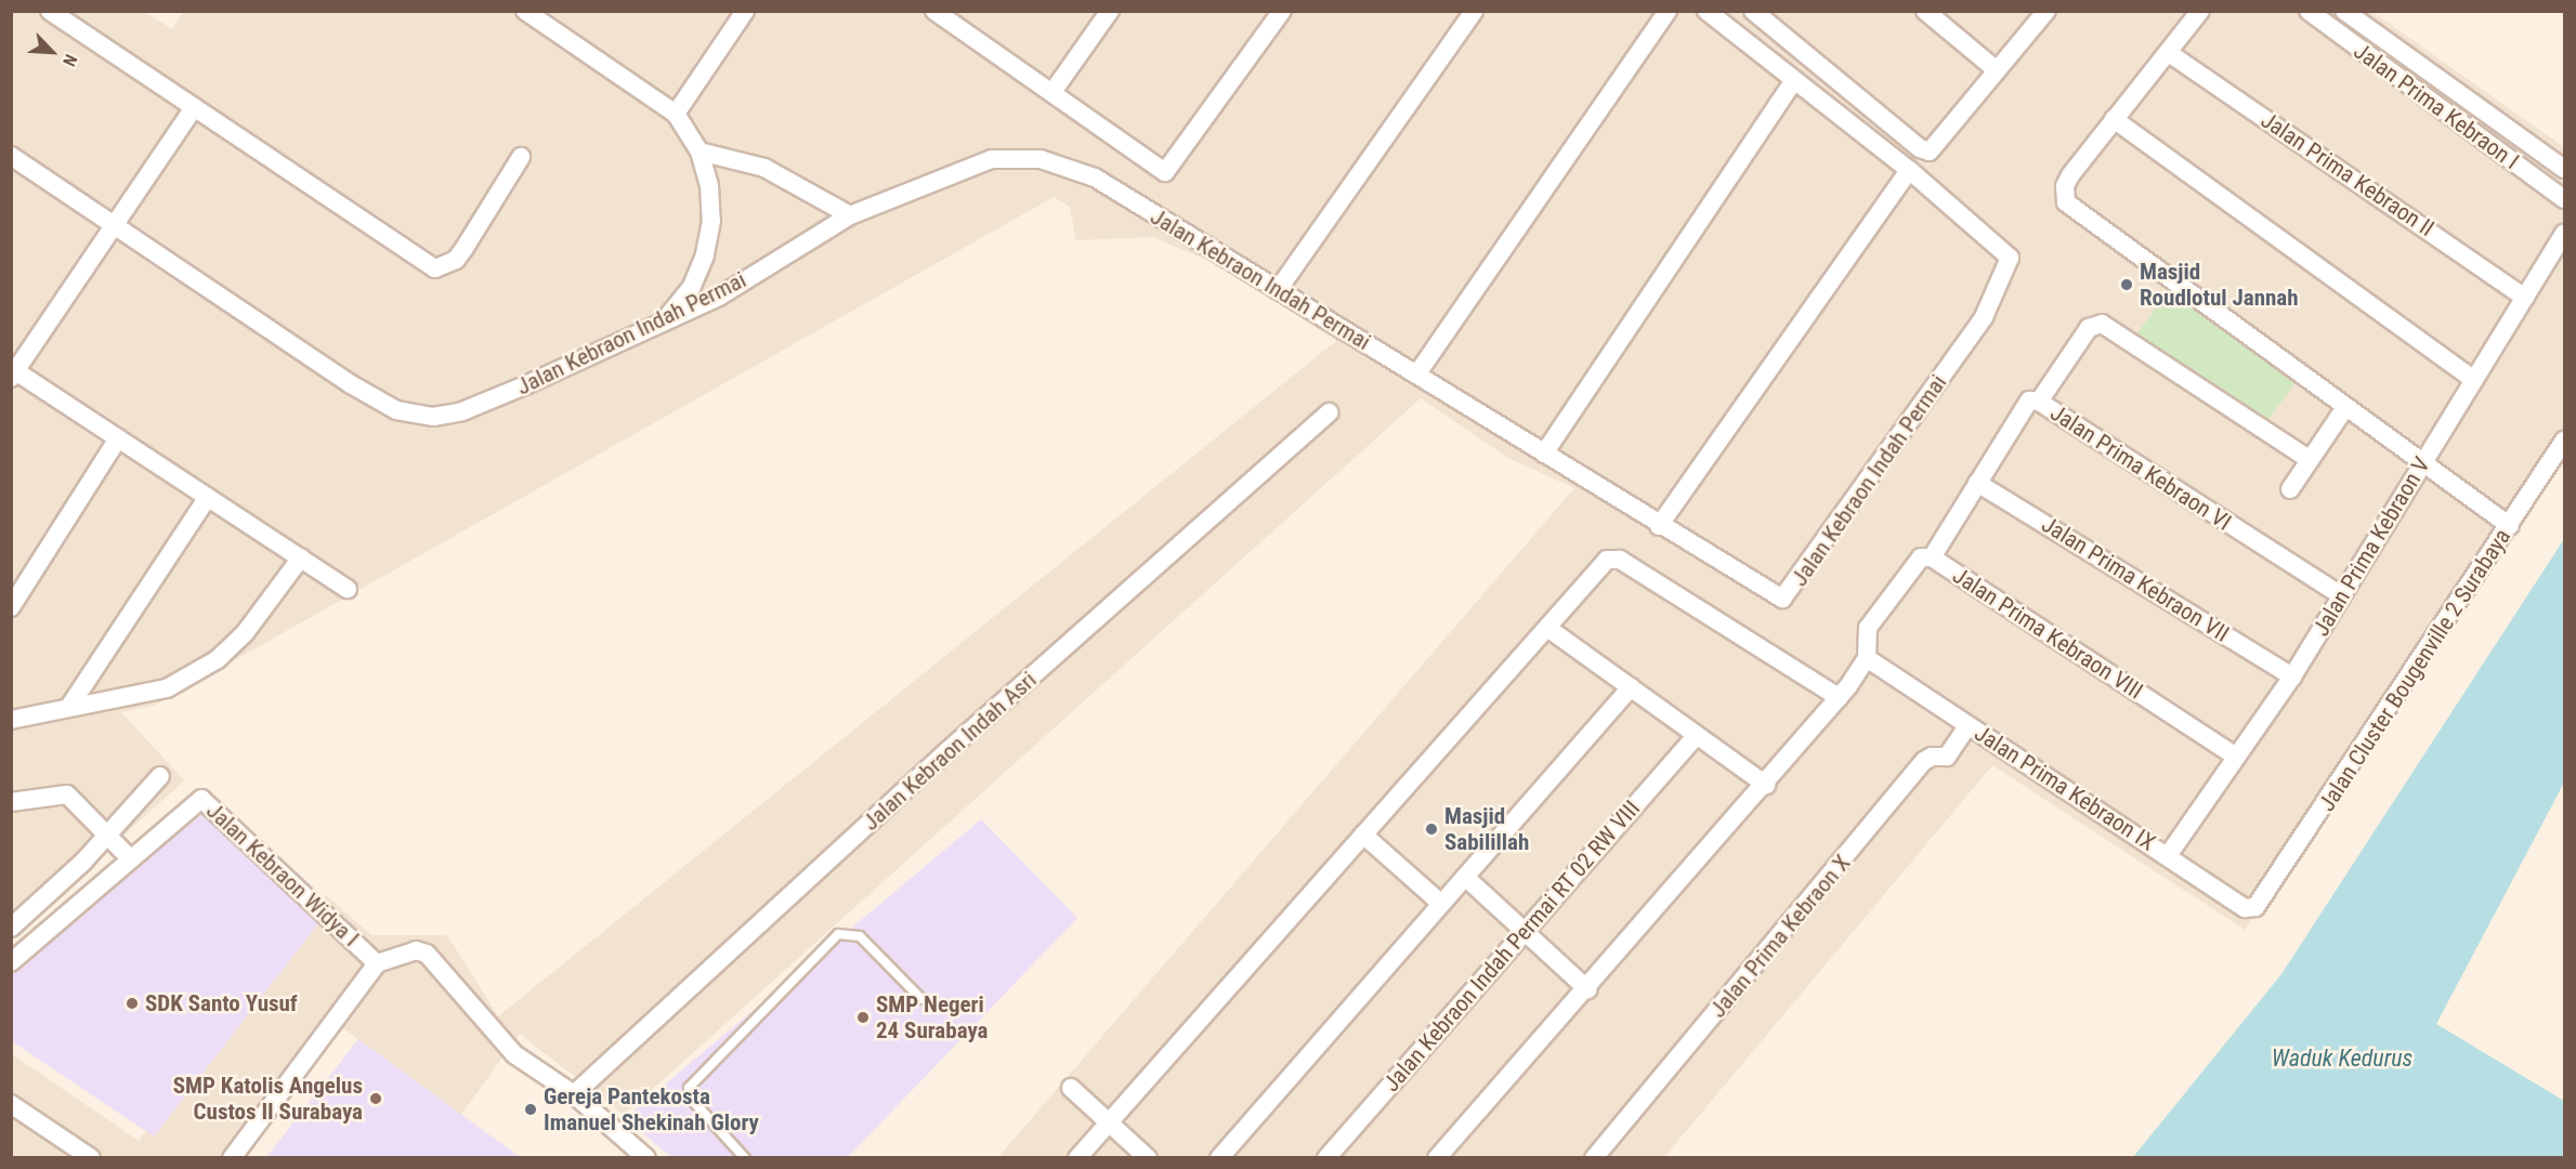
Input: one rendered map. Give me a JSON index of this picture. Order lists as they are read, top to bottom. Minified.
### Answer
{"streets":{"street":["Jalan Prima Kebraon I","Jalan Prima Kebraon II","Jalan Kebraon Indah Permai","Jalan Prima Kebraon VI","Jalan Prima Kebraon V","Jalan Prima Kebraon VII","Jalan Prima Kebraon VIII","Jalan Cluster Bougenville 2 Surabaya","Jalan Kebraon Indah Asri","Jalan Prima Kebraon IX","Jalan Kebraon Widya I","Jalan Prima Kebraon X","Jalan Kebraon Indah Permai RT 02 RW VIII"]},"crossings":[["Jalan Prima Kebraon II","Jalan Prima Kebraon V"],["Jalan Prima Kebraon VI","Jalan Prima Kebraon V"],["Jalan Prima Kebraon VI","Jalan Prima Kebraon VIII"],["Jalan Prima Kebraon V","Jalan Prima Kebraon VII"],["Jalan Prima Kebraon V","Jalan Prima Kebraon VIII"],["Jalan Prima Kebraon V","Jalan Prima Kebraon IX"],["Jalan Prima Kebraon VII","Jalan Prima Kebraon VIII"],["Jalan Cluster Bougenville 2 Surabaya","Jalan Prima Kebraon IX"],["Jalan Prima Kebraon IX","Jalan Prima Kebraon X"]],"water":["Waduk Kedurus"],"places":["Masjid Roudlotul Jannah","Masjid Sabilillah","SDK Santo Yusuf","SMP Negeri 24 Surabaya","SMP Katolis Angelus Custos II Surabaya","Gereja Pantekosta Imanuel Shekinah Glory"],"north":"bottom right"}
